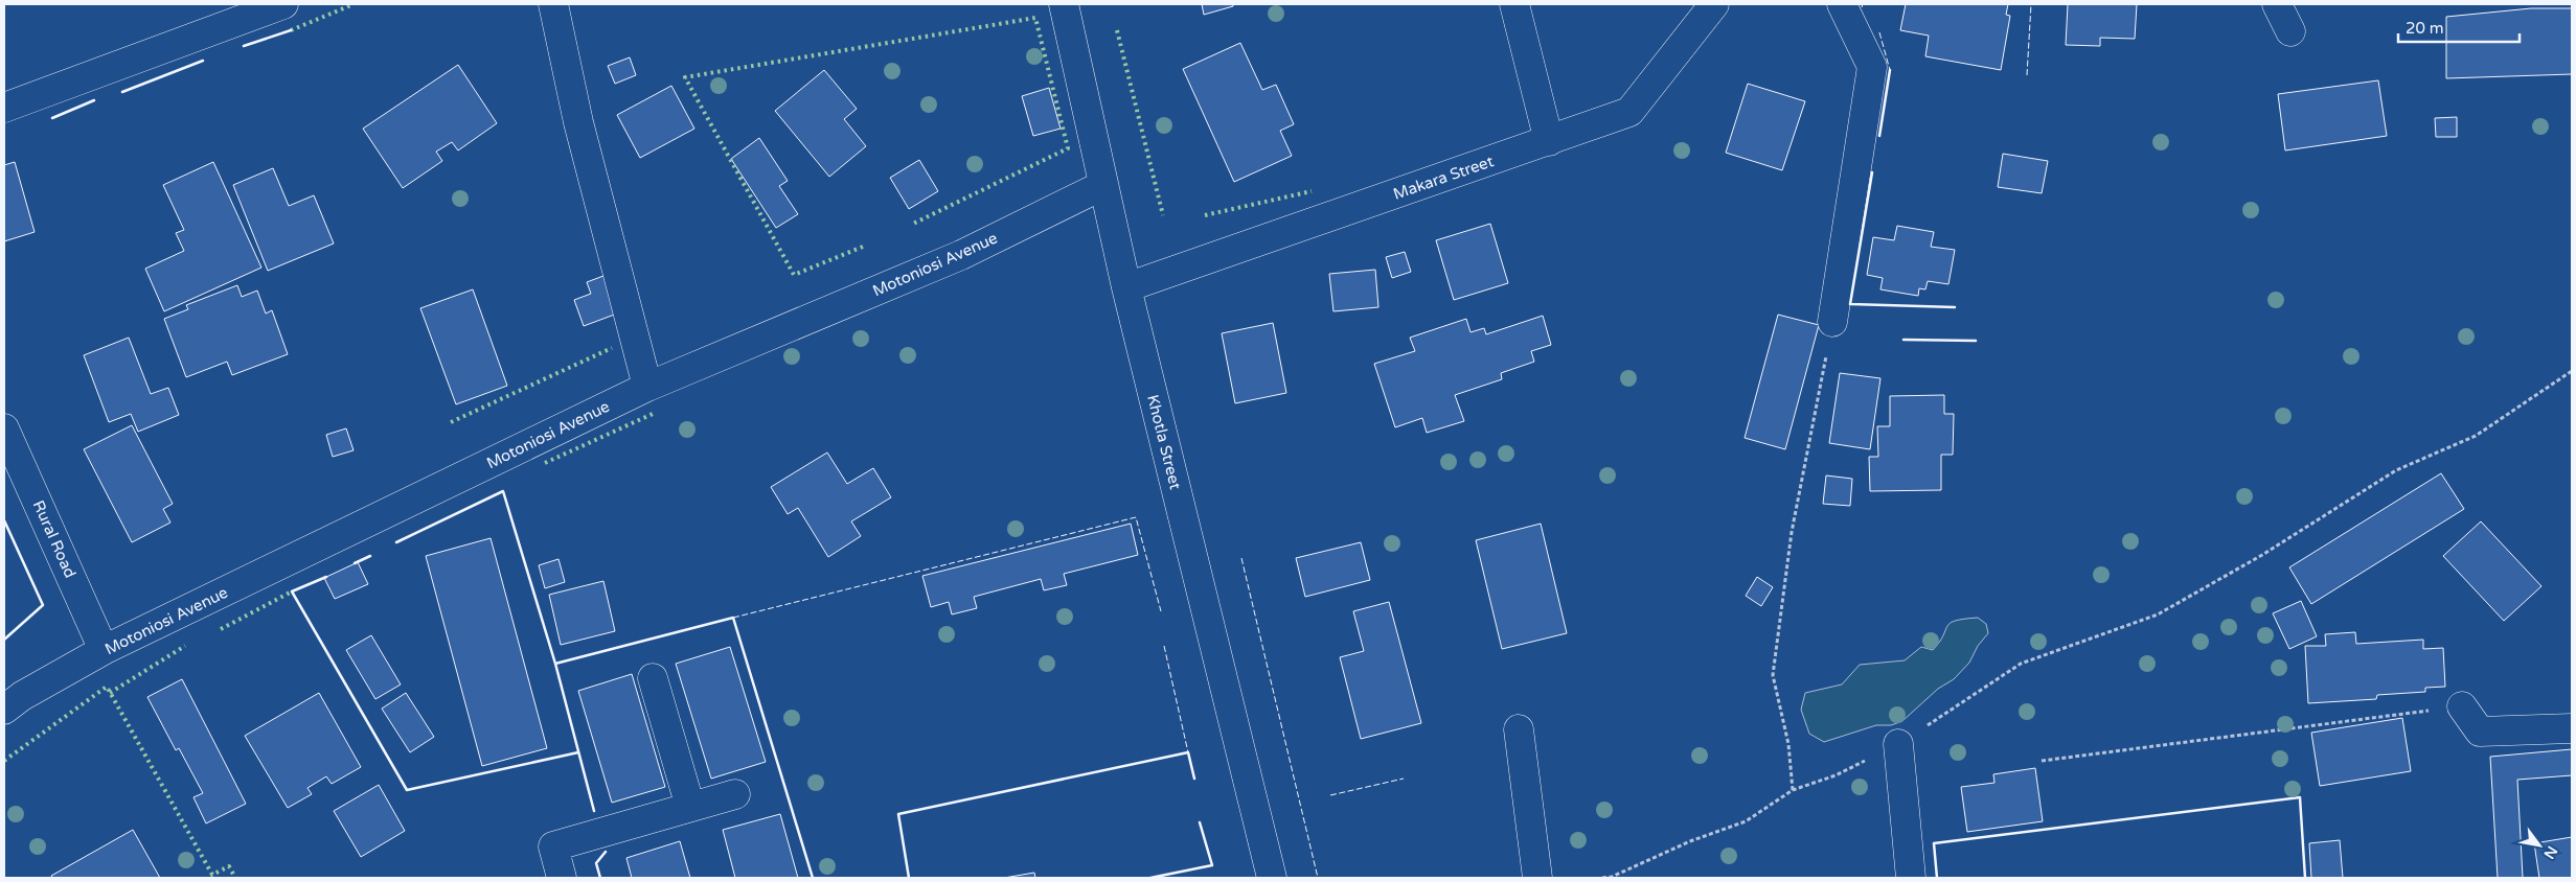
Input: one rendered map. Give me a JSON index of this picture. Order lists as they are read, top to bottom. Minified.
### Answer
{"streets":{"street":["Makara Street","Motoniosi Avenue","Khotla Street","Rural Road"]},"crossings":[["Makara Street","Khotla Street"],["Motoniosi Avenue","Khotla Street"],["Motoniosi Avenue","Rural Road"]],"scale_bar":"20 m","north":"bottom right"}
